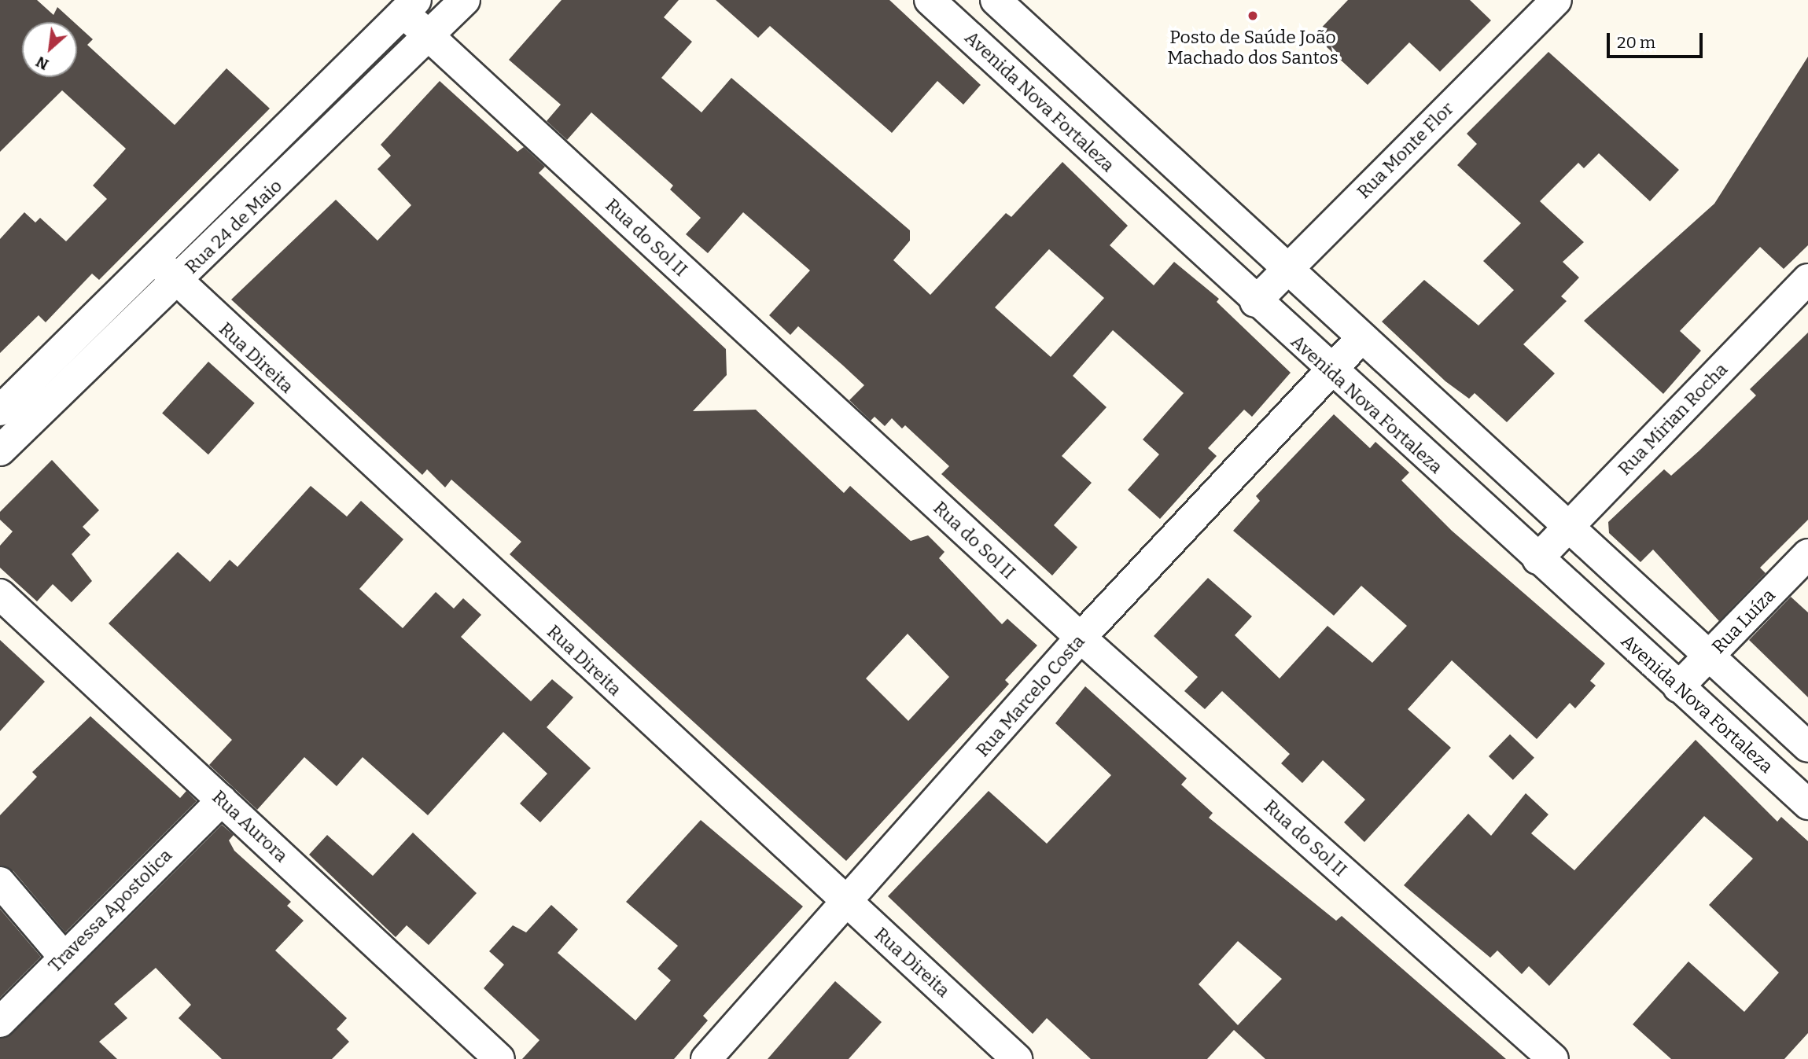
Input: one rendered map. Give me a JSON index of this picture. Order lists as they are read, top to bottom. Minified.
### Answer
{"streets":{"street":["Avenida Nova Fortaleza","Rua Monte Flor","Rua 24 de Maio","Rua do Sol II","Rua Direita","Rua Mirian Rocha","Rua Luíza","Rua Marcelo Costa","Rua Aurora","Travessa Apostolica"]},"crossings":[["Avenida Nova Fortaleza","Rua Monte Flor"],["Avenida Nova Fortaleza","Rua Mirian Rocha"],["Avenida Nova Fortaleza","Rua Luíza"],["Avenida Nova Fortaleza","Rua Marcelo Costa"],["Rua 24 de Maio","Rua do Sol II"],["Rua 24 de Maio","Rua Direita"],["Rua do Sol II","Rua Marcelo Costa"],["Rua Direita","Rua Marcelo Costa"],["Rua Aurora","Travessa Apostolica"]],"places":["Posto de Saúde João Machado dos Santos"],"scale_bar":"20 m","north":"bottom left"}
